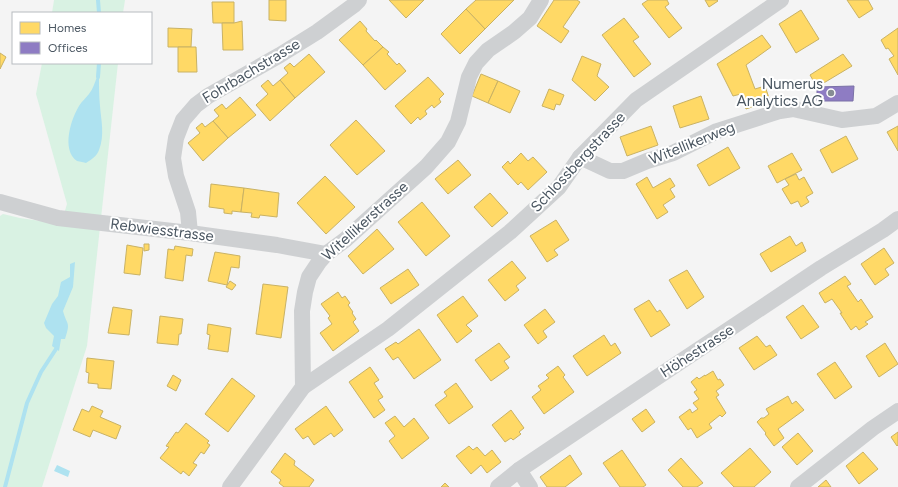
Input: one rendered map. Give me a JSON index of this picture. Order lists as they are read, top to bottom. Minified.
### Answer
{"streets":{"street":["Fohrbachstrasse","Witellikerweg","Schlossbergstrasse","Witellikerstrasse","Rebwiesstrasse","Höhestrasse"]},"crossings":[["Fohrbachstrasse","Rebwiesstrasse"],["Witellikerweg","Schlossbergstrasse"],["Schlossbergstrasse","Witellikerstrasse"],["Witellikerstrasse","Rebwiesstrasse"]],"places":["Numerus Analytics AG"],"legend":["Homes","Offices"]}
